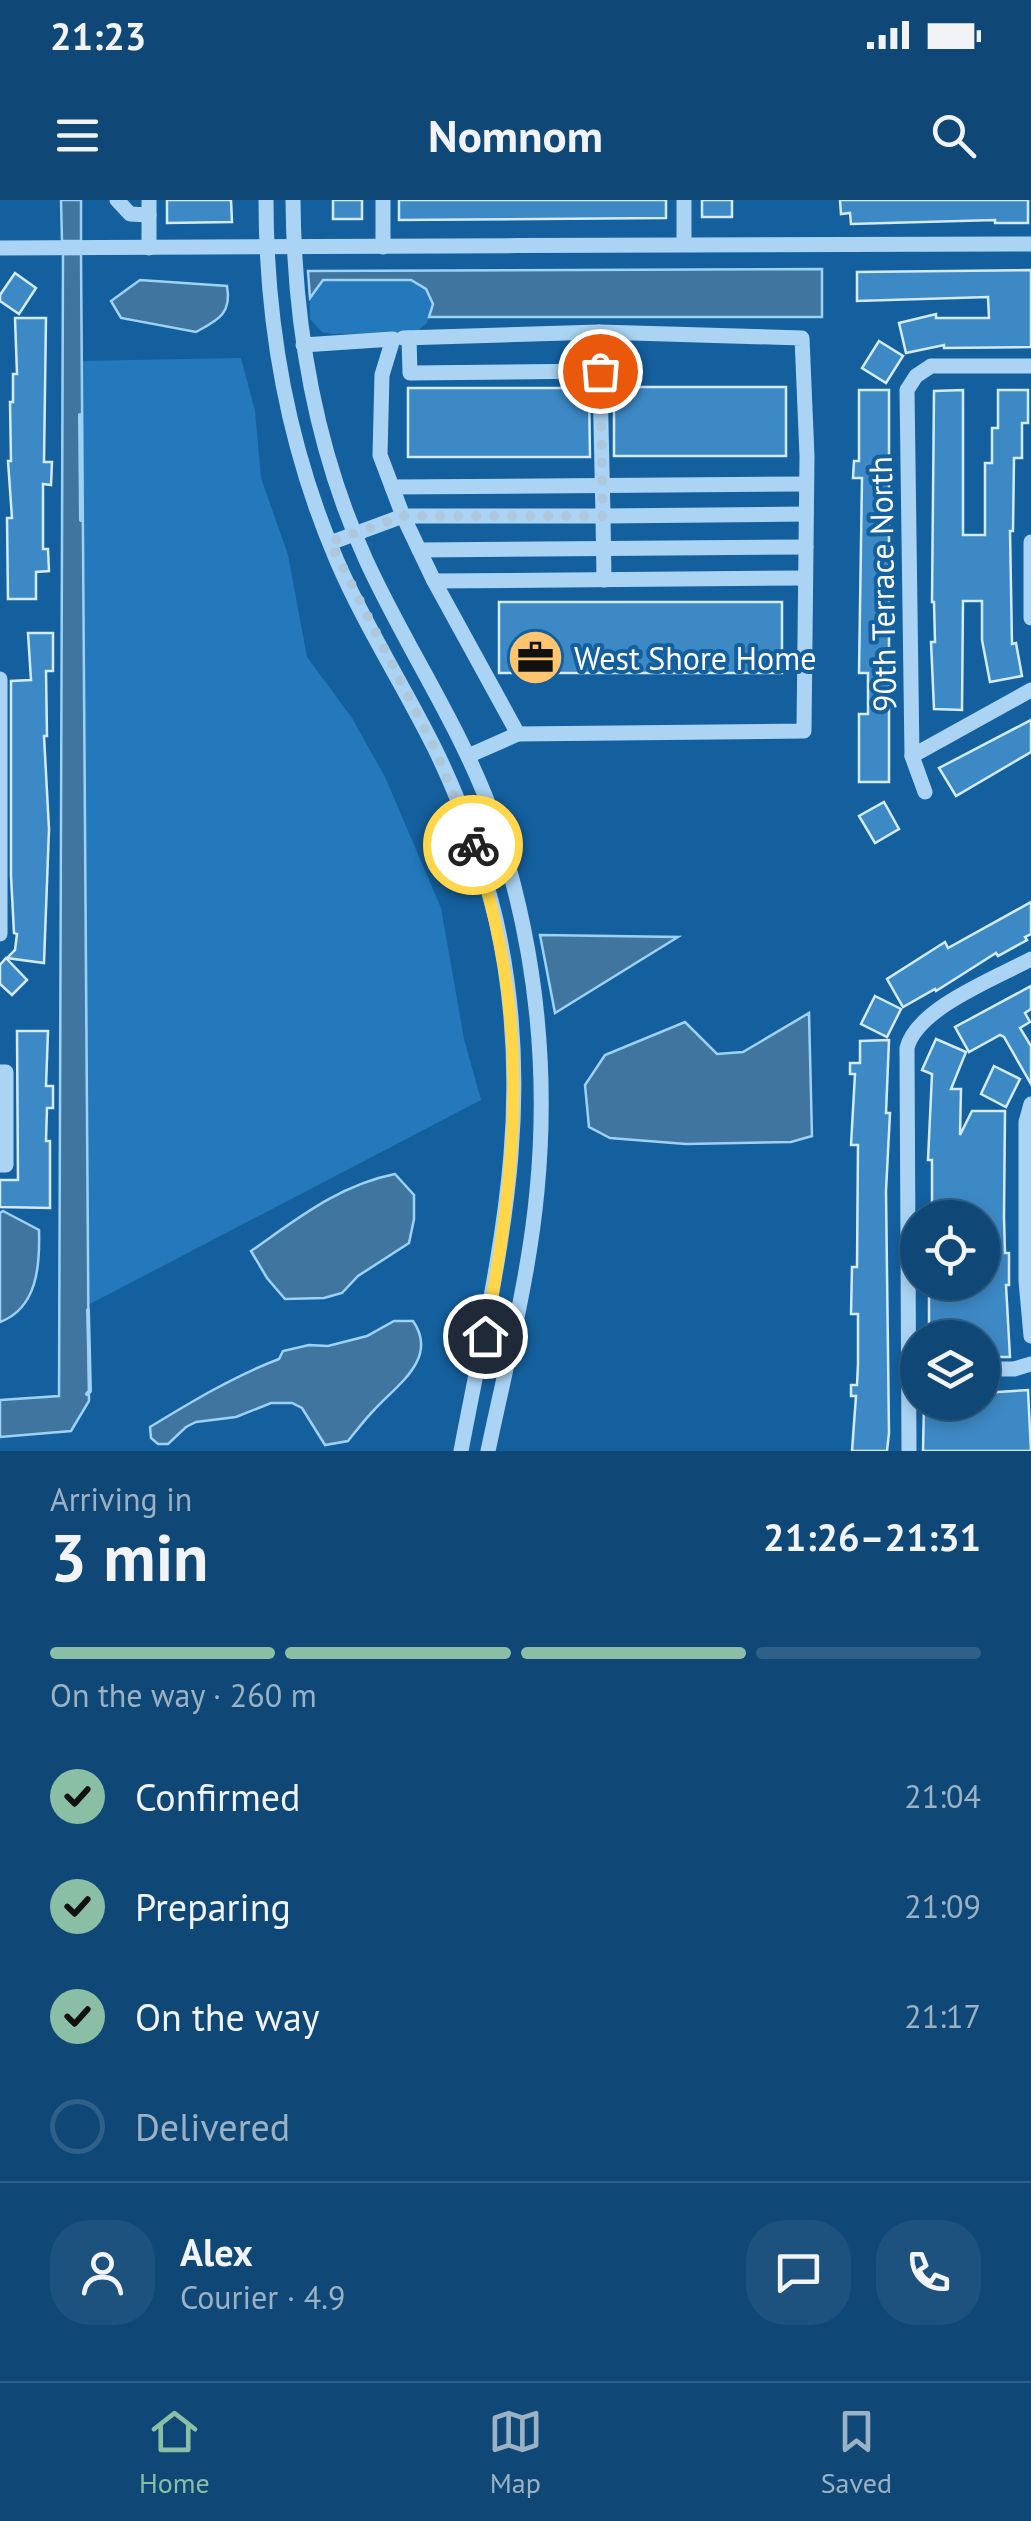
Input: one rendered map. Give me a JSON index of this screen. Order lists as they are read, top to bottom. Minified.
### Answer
{"streets":{"street":["90th Terrace North"]},"places":{"office":["West Shore Home"]},"page":{"status":"21:23","header":"Nomnom","heading":["3 min","Arriving in","21:26–21:31"],"panel":["Alex","Courier · 4.9"],"bar":"On the way · 260 m","list":[["Confirmed","21:04"],["Preparing","21:09"],["On the way","21:17"],"Delivered"],"tabs":["Home","Map","Saved"]}}
